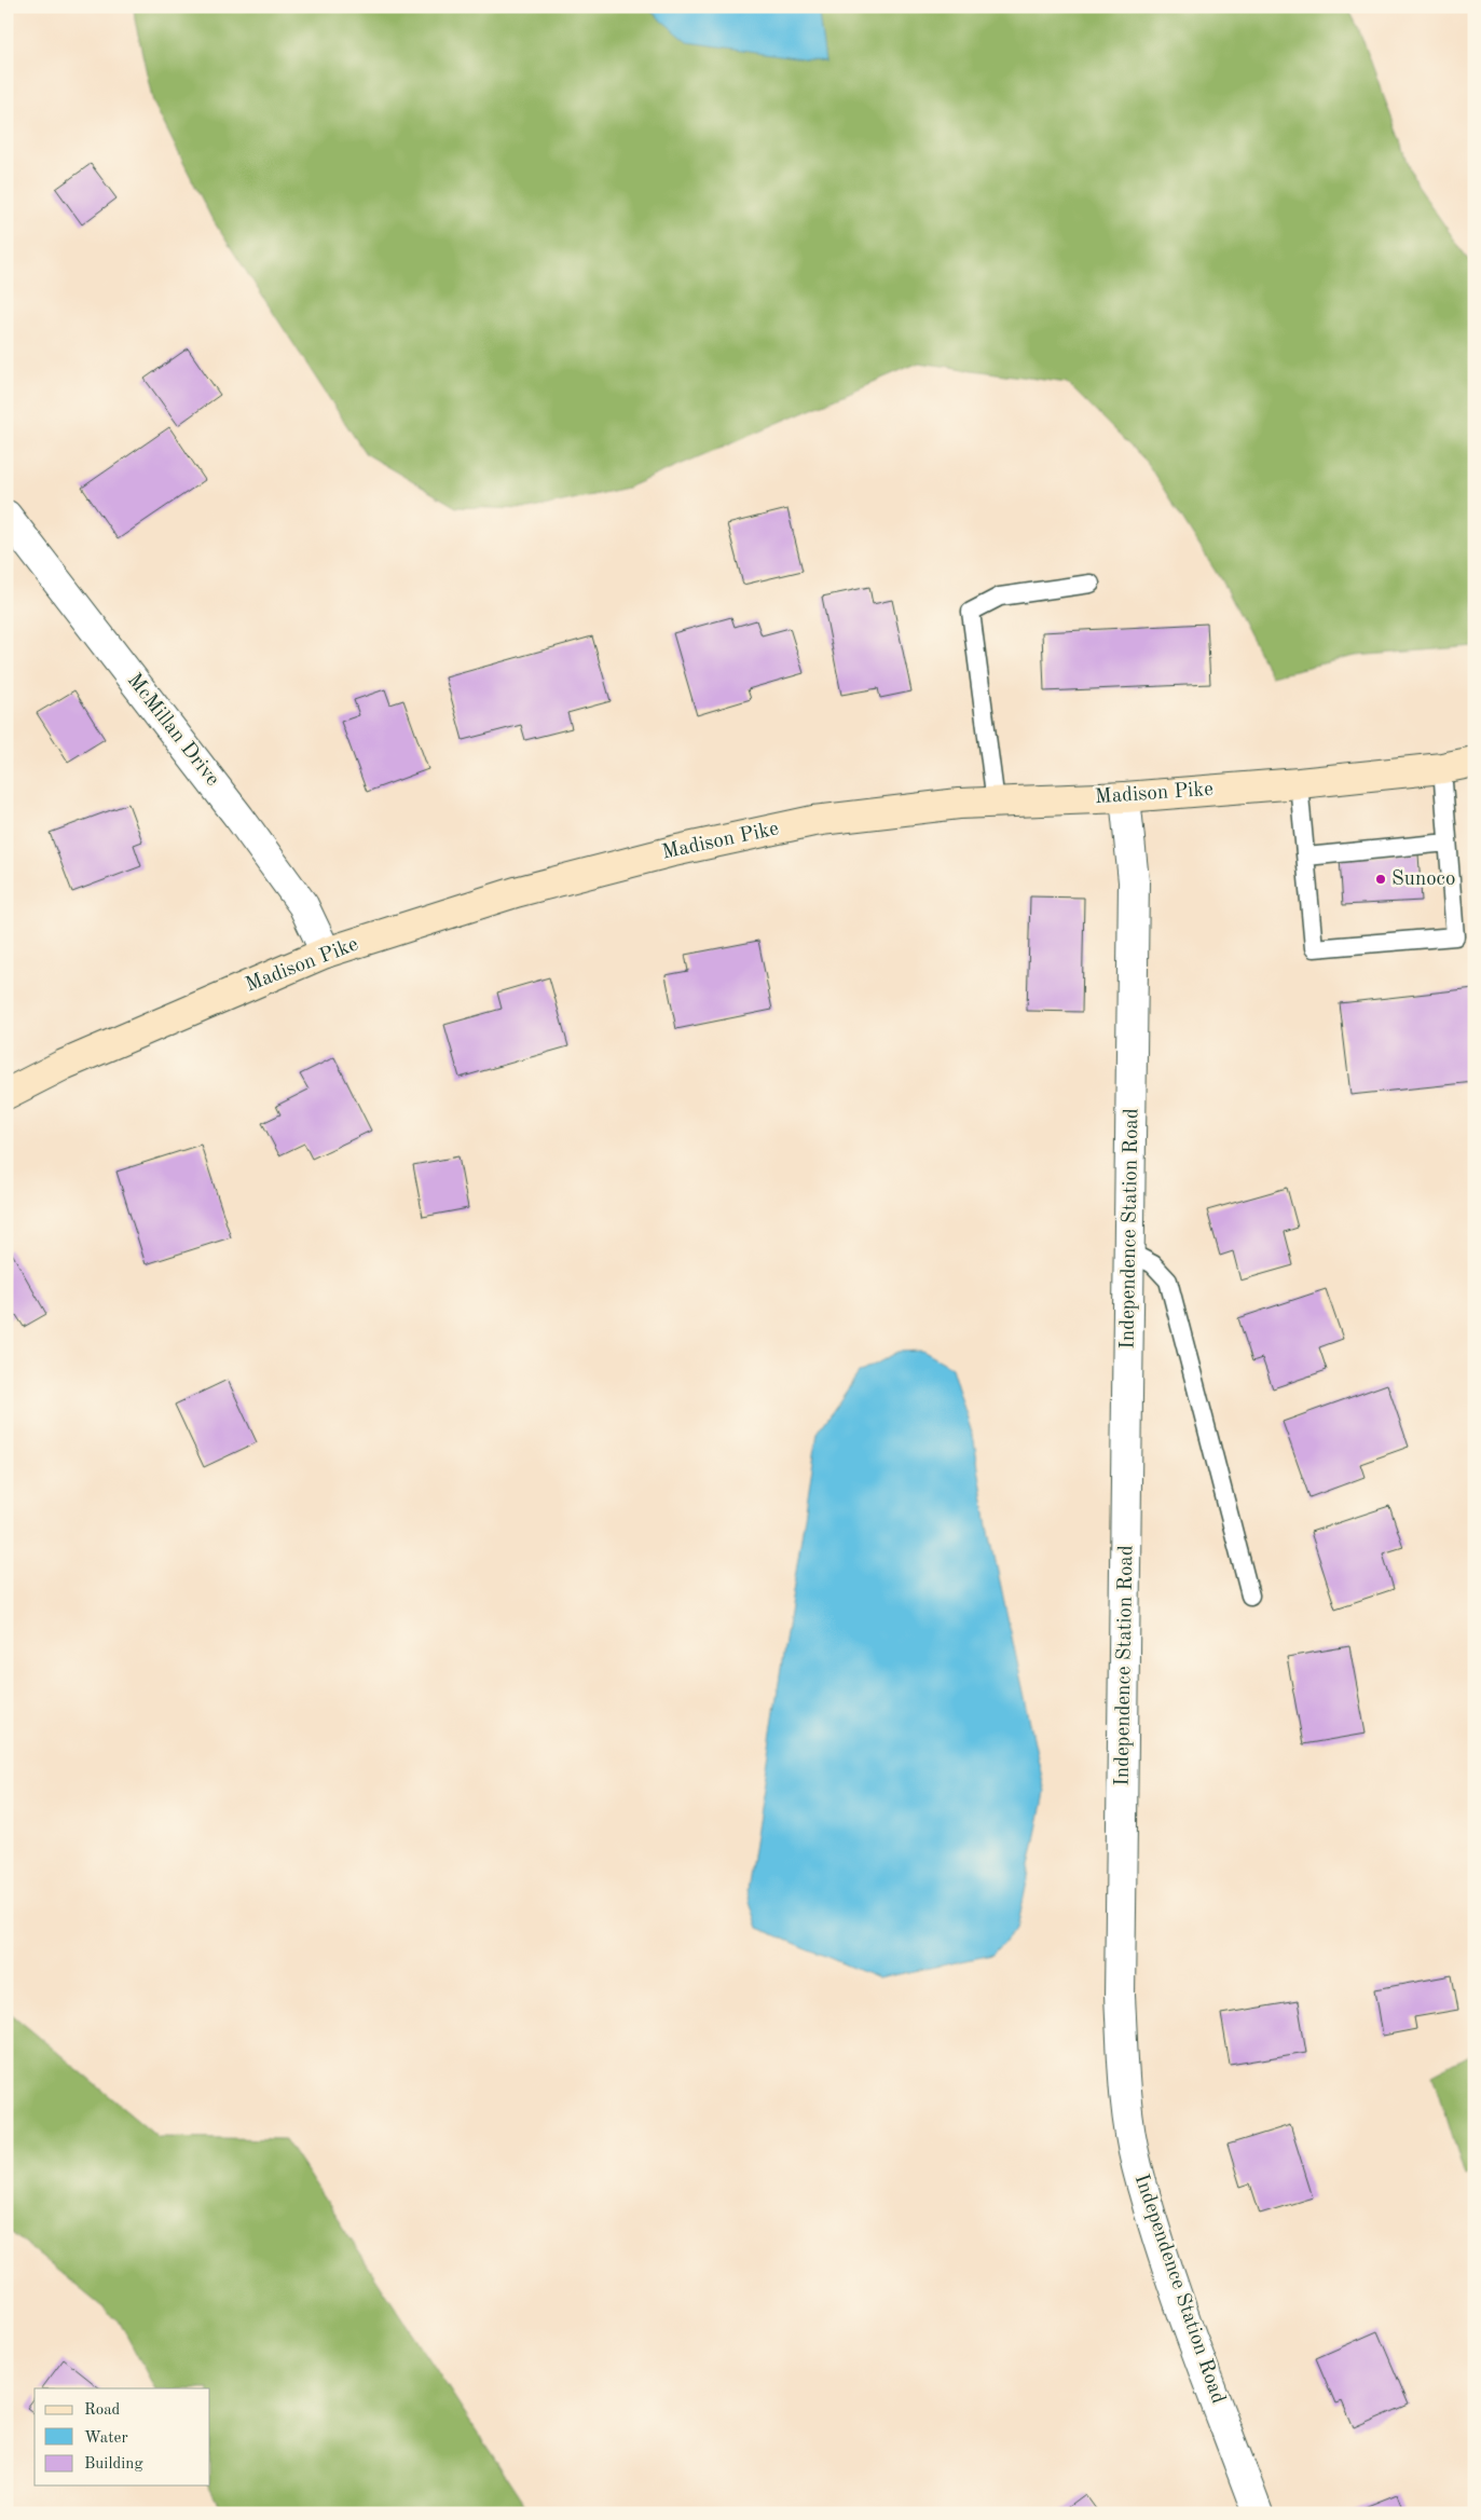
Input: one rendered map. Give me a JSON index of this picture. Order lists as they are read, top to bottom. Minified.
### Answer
{"streets":{"main road":["Madison Pike"],"street":["McMillan Drive","Independence Station Road"]},"crossings":[["McMillan Drive","Madison Pike"],["Madison Pike","Independence Station Road"]],"places":["Sunoco"],"legend":["Road","Water","Building"]}
